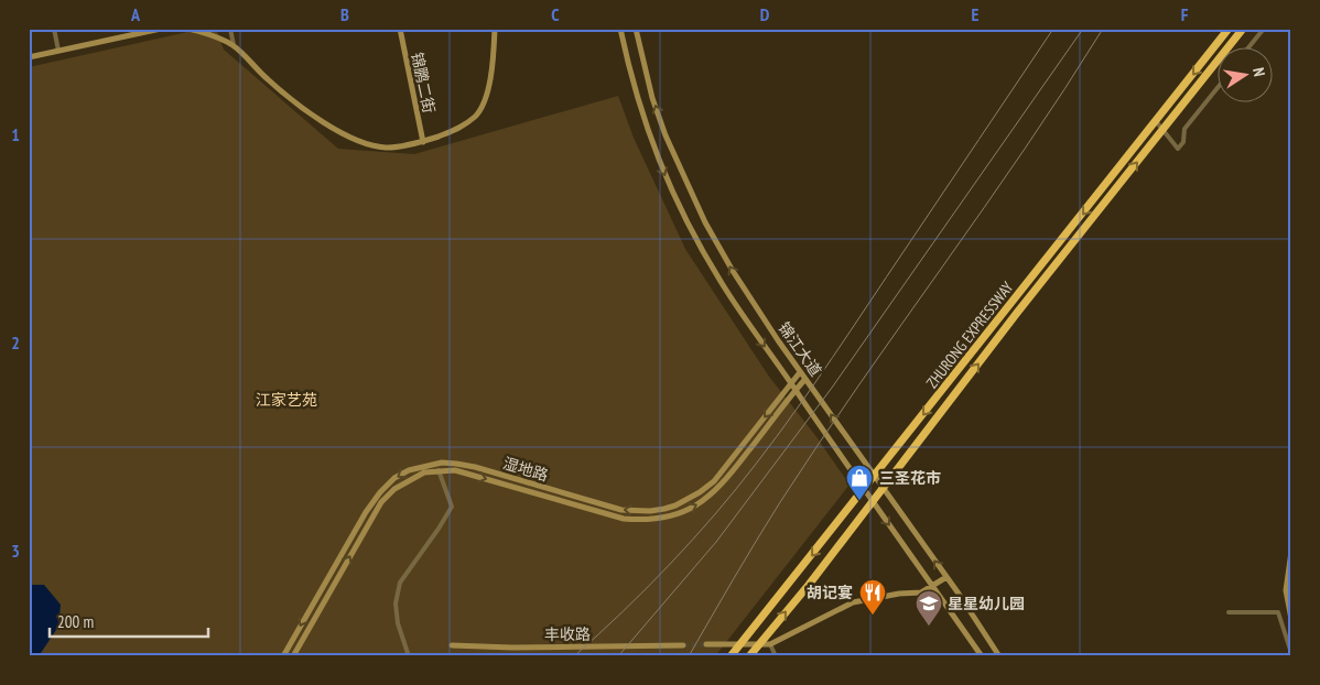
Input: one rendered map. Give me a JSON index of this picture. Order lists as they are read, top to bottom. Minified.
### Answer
{"streets":{"highway":["ZHURONG EXPRESSWAY"],"street":["锦鹏二街","锦江大道","湿地路","丰收路"]},"crossings":[["锦江大道","湿地路"]],"parks":["江家艺苑"],"places":{"shop":["三圣花市"],"restaurant":["胡记宴"],"school or university":["星星幼儿园"]},"scale_bar":"200 m","north":"right","grid":{"columns":["A","B","C","D","E","F"],"rows":["1","2","3"]}}
